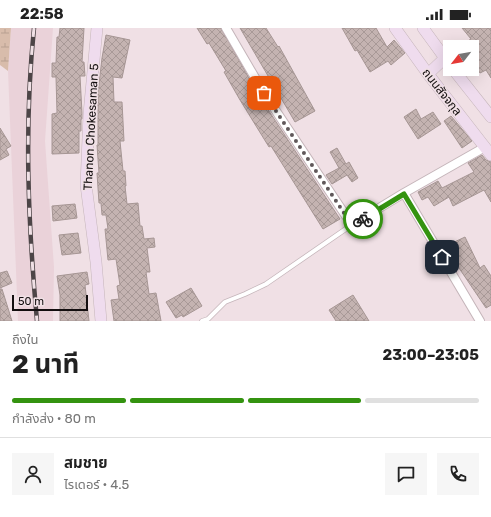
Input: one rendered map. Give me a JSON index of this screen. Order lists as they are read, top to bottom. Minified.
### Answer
{"streets":{"street":["ถนนสัจจกุล","Thanon Chokesaman 5"]},"scale_bar":"50 m","north":"bottom left","page":{"status":"22:58","scale":"50 m","heading":["2 นาที","ถึงใน","23:00–23:05"],"panel":["สมชาย","ไรเดอร์ · 4.5"],"bar":"กำลังส่ง · 80 m"}}
